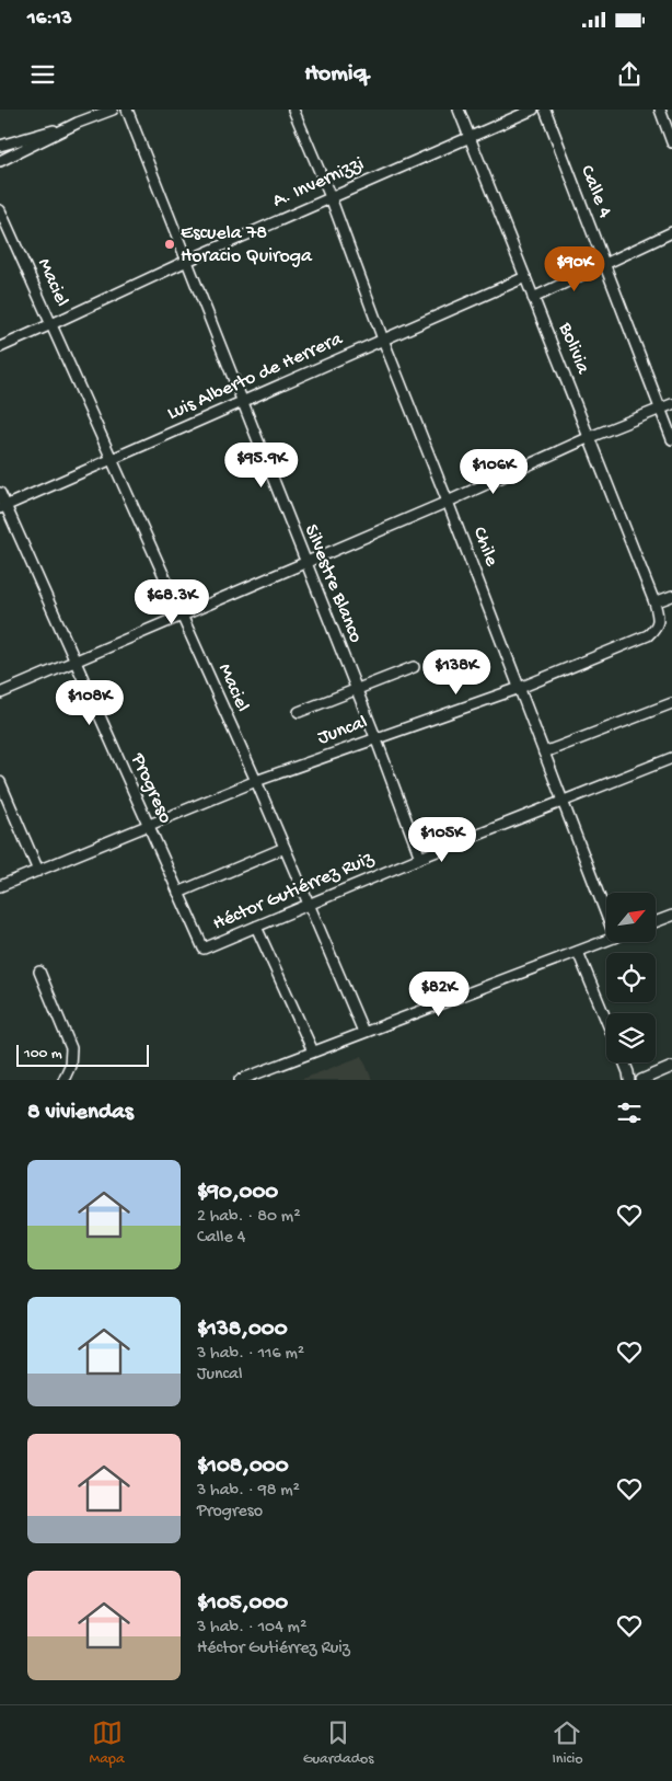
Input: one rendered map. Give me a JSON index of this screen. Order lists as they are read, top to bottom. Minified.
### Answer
{"streets":{"street":["A. Invernizzi","Calle 4","Maciel","Bolivia","Luis Alberto de Herrera","Chile","Silvestre Blanco","Juncal","Progreso","Héctor Gutiérrez Ruiz"]},"crossings":[["A. Invernizzi","Maciel"],["A. Invernizzi","Bolivia"],["A. Invernizzi","Chile"],["A. Invernizzi","Silvestre Blanco"],["Maciel","Luis Alberto de Herrera"],["Maciel","Juncal"],["Maciel","Héctor Gutiérrez Ruiz"],["Bolivia","Luis Alberto de Herrera"],["Bolivia","Juncal"],["Luis Alberto de Herrera","Chile"],["Luis Alberto de Herrera","Silvestre Blanco"],["Luis Alberto de Herrera","Progreso"],["Chile","Juncal"],["Chile","Héctor Gutiérrez Ruiz"],["Silvestre Blanco","Juncal"],["Silvestre Blanco","Héctor Gutiérrez Ruiz"],["Juncal","Progreso"],["Progreso","Héctor Gutiérrez Ruiz"]],"places":["Escuela 78 Horacio Quiroga"],"scale_bar":"100 m","north":"top right","page":{"status":"16:13","header":"Homiq","price":["$90K","$95.9K","$106K","$68.3K","$138K","$108K","$105K","$82K"],"scale":"100 m","heading":"8 viviendas","list":[{"name":"$90,000","note":"2 hab. · 80 m² · Calle 4"},{"name":"$138,000","note":"3 hab. · 116 m² · Juncal"},{"name":"$108,000","note":"3 hab. · 98 m² · Progreso"},{"name":"$105,000","note":"3 hab. · 104 m² · Héctor Gutiérrez Ruiz"}],"tabs":["Mapa","Guardados","Inicio"]}}
